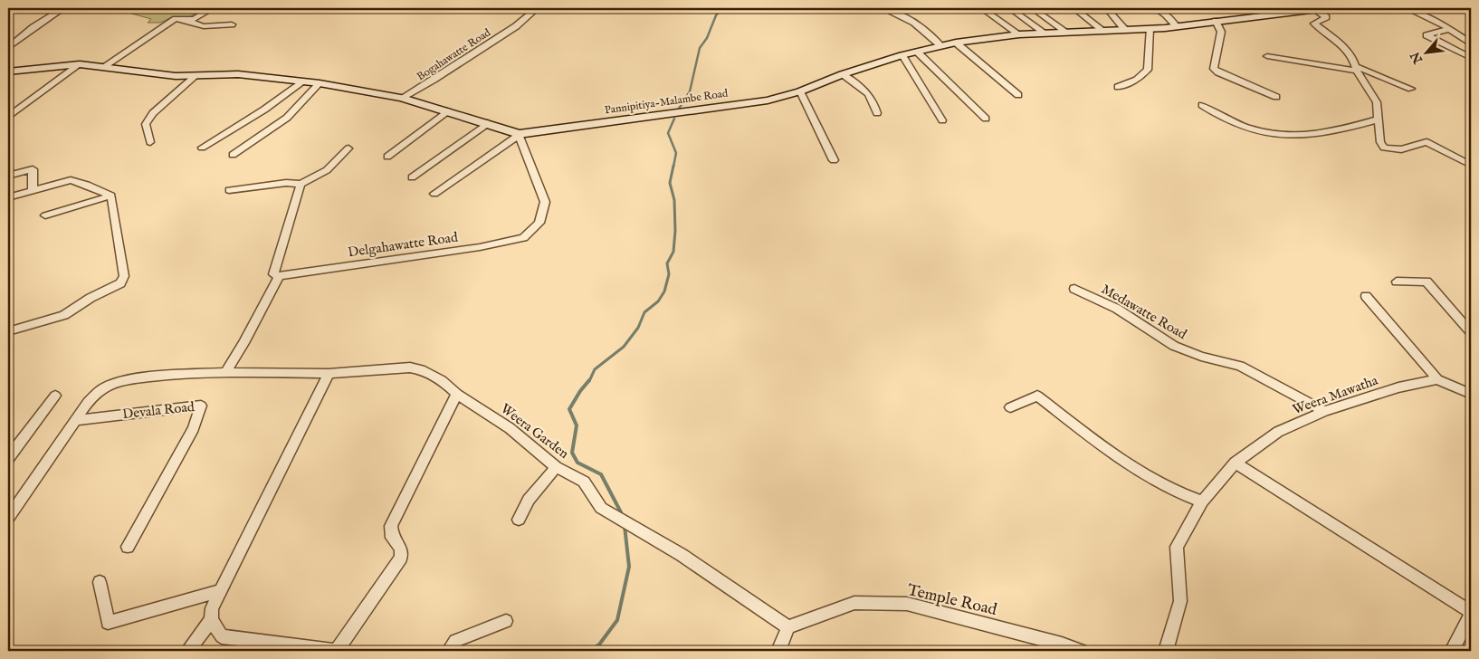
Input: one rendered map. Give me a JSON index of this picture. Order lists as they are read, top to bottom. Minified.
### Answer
{"streets":{"street":["Bogahawatte Road","Pannipitiya-Malambe Road","Delgahawatte Road","Medawatte Road","Weera Mawatha","Devala Road","Weera Garden","Temple Road"]},"crossings":[["Bogahawatte Road","Pannipitiya-Malambe Road"],["Pannipitiya-Malambe Road","Delgahawatte Road"],["Medawatte Road","Weera Mawatha"],["Devala Road","Weera Garden"],["Weera Garden","Temple Road"]],"north":"bottom left"}
